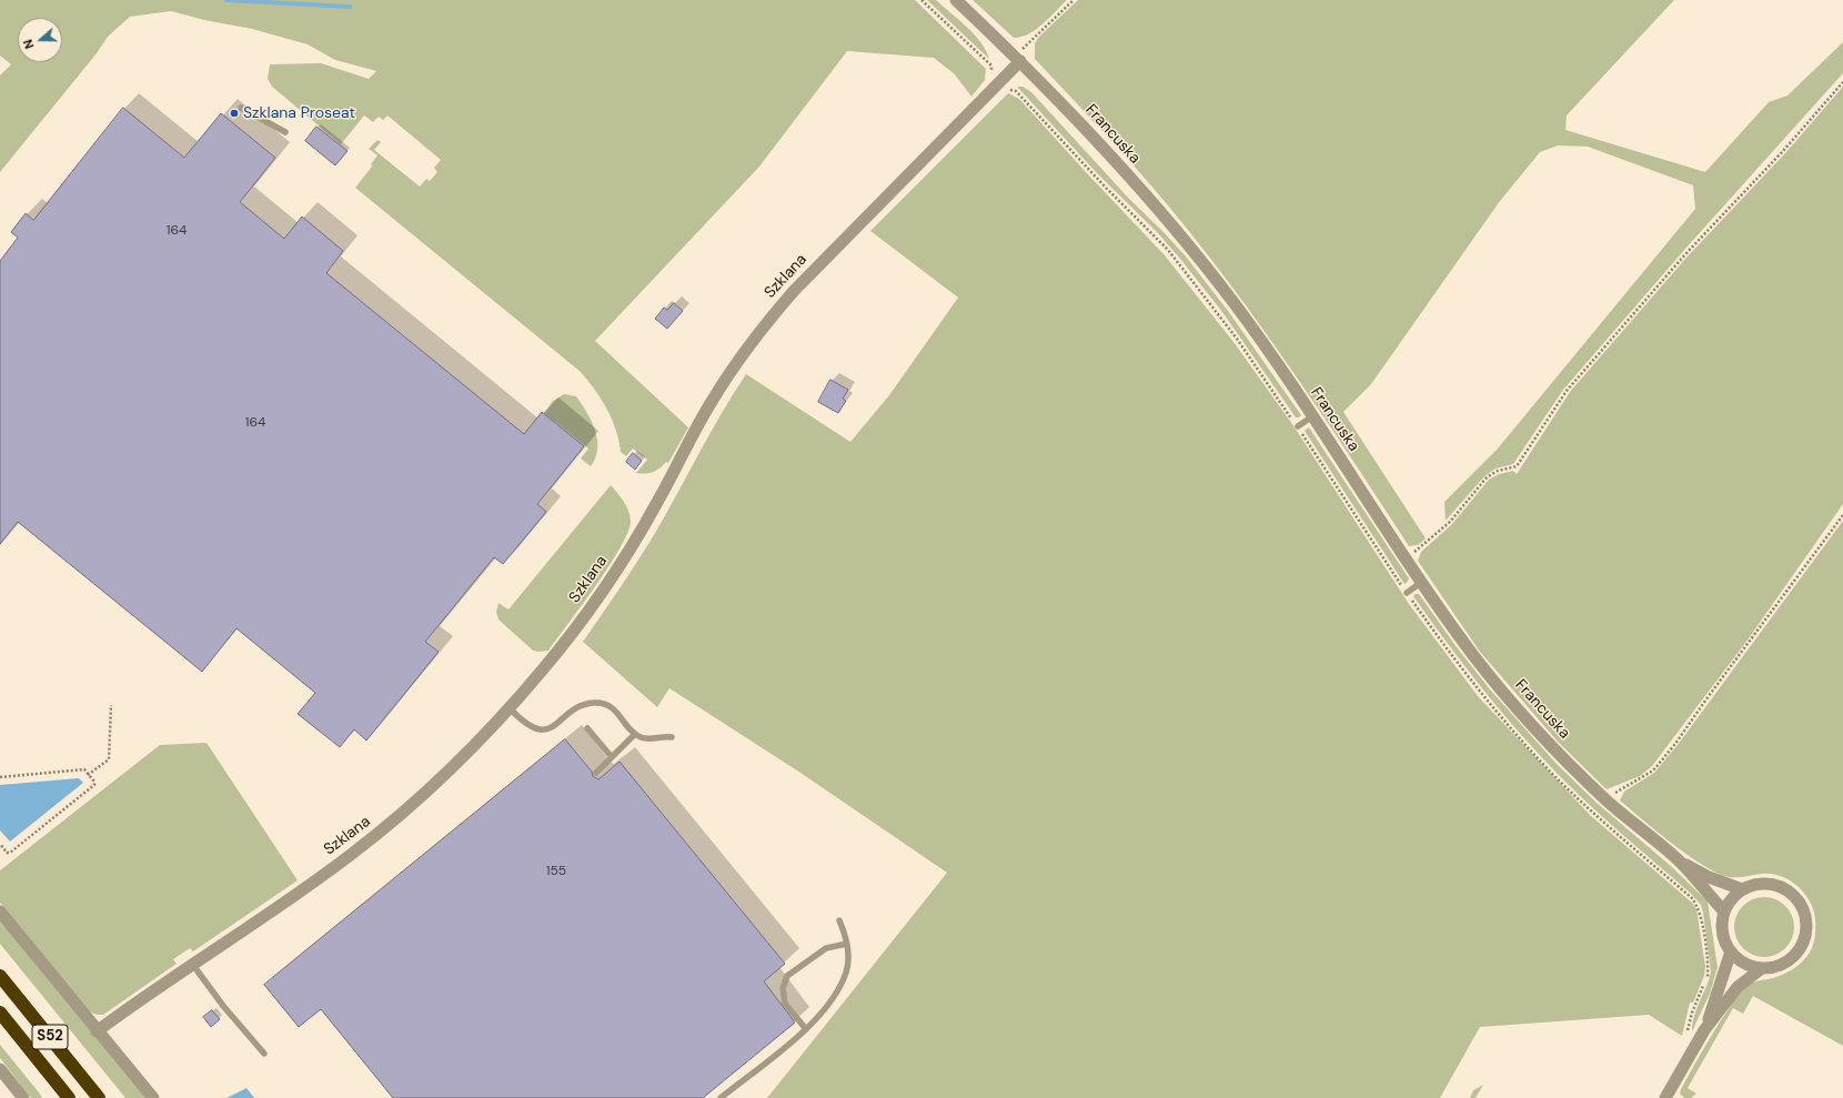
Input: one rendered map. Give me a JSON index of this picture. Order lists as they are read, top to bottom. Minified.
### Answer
{"streets":{"highway":["S52"],"street":["Francuska","Szklana"]},"crossings":[["Francuska","Szklana"]],"places":["Szklana Proseat"],"house_numbers":["164","164","155"],"north":"left"}
